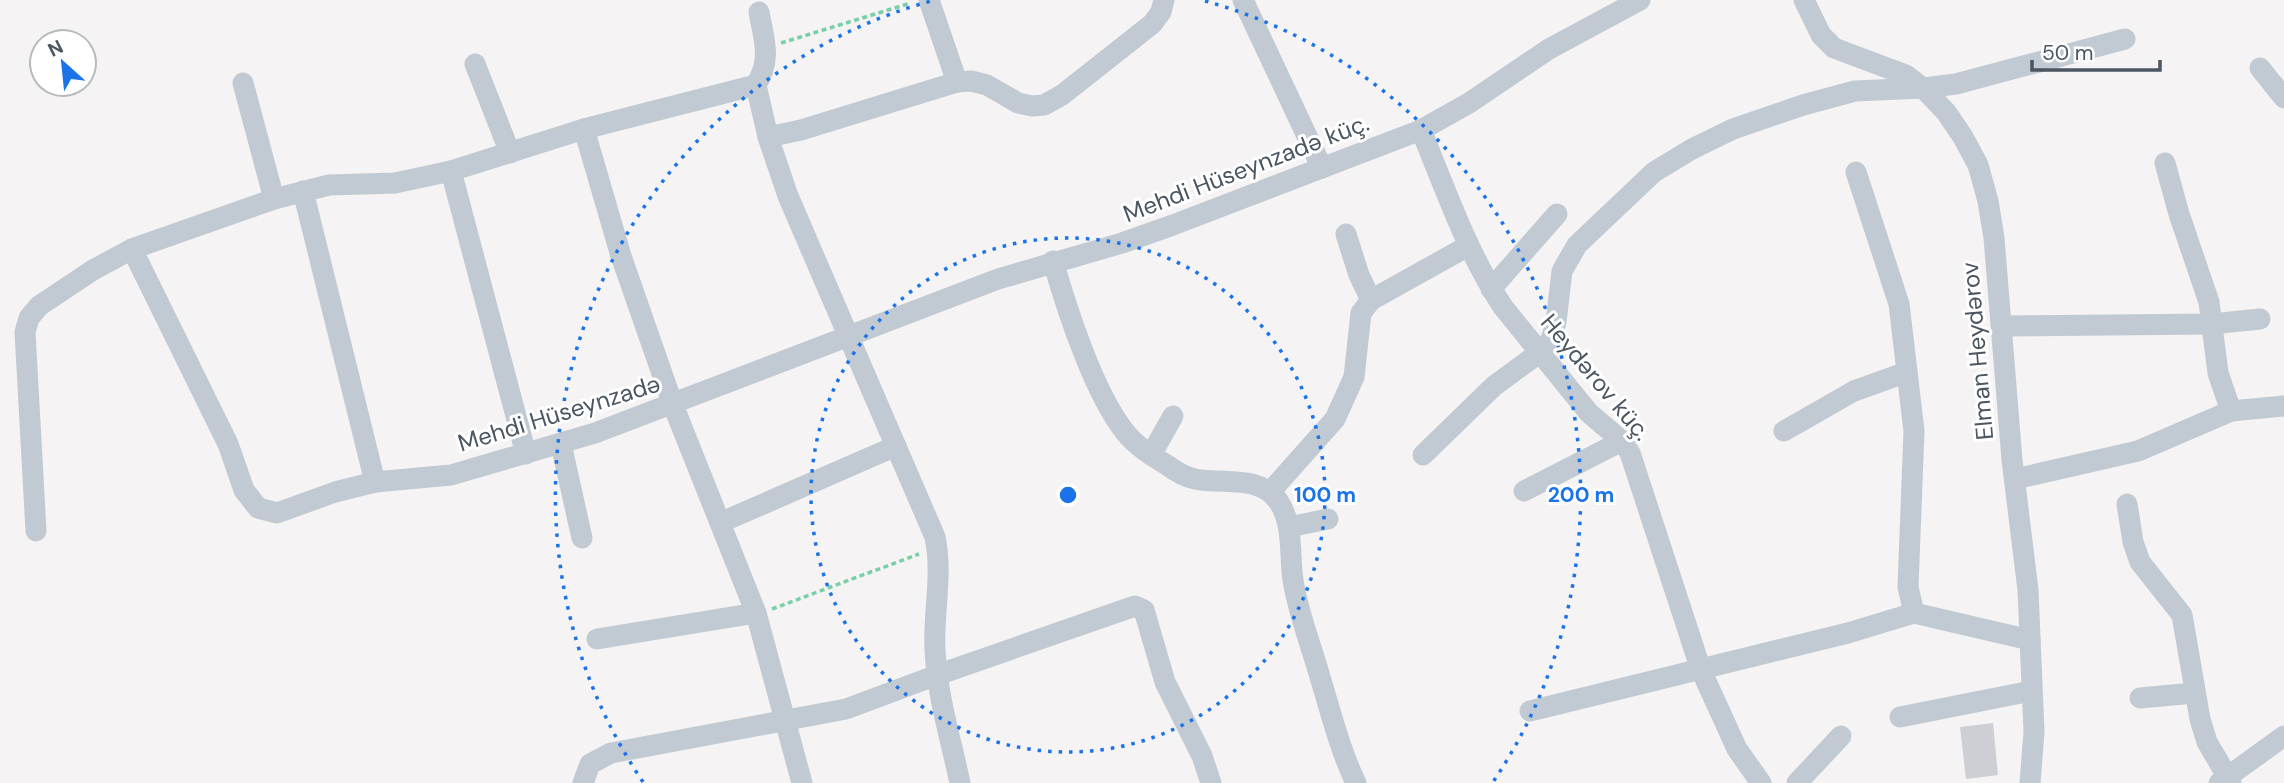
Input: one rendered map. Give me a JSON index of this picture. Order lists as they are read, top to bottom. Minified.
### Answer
{"streets":{"street":["Mehdi Hüseynzadə küç.","Elman Heydərov","Heydərov küç.","Mehdi Hüseynzadə"]},"crossings":[["Mehdi Hüseynzadə küç.","Heydərov küç."],["Mehdi Hüseynzadə küç.","Mehdi Hüseynzadə"]],"scale_bar":"50 m","north":"top left","rings":["100 m","200 m"]}
